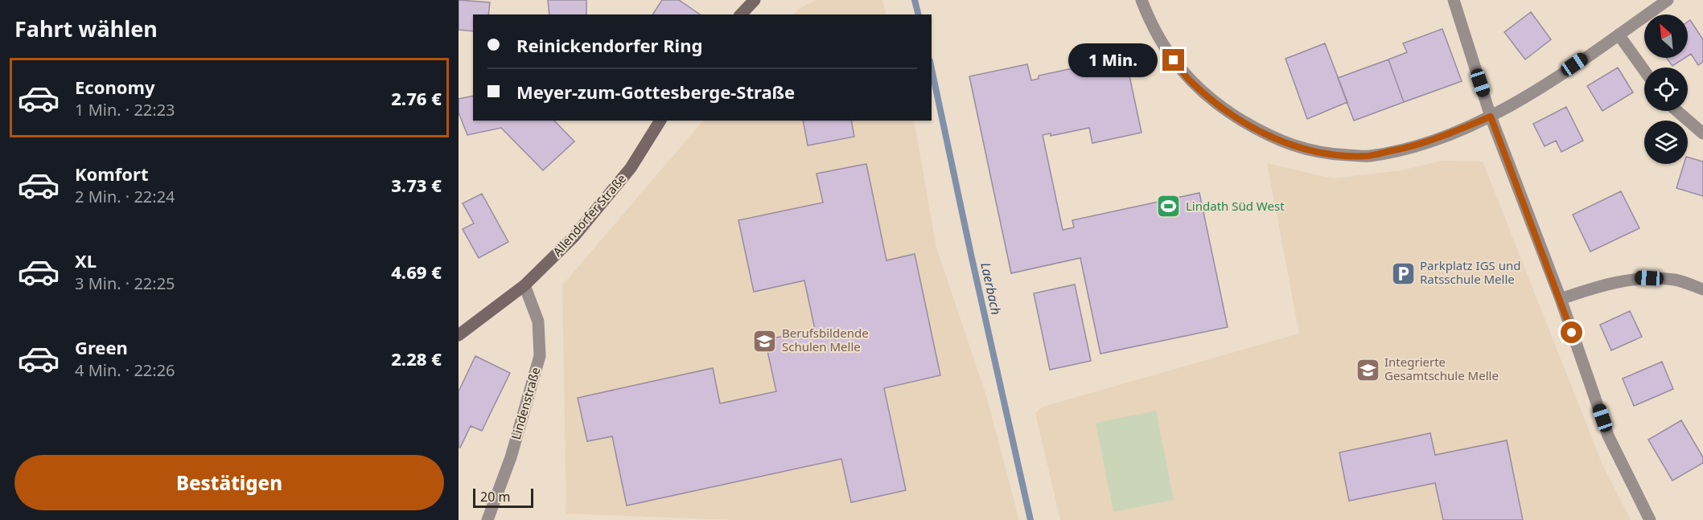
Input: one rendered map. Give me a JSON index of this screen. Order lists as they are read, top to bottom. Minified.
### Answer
{"streets":{"main road":["Allendorfer Straße"],"street":["Lindenstraße"]},"crossings":[["Allendorfer Straße","Lindenstraße"]],"water":["Laerbach"],"places":{"sports":["Lindath Süd West"],"parking":["Parkplatz IGS und Ratsschule Melle"],"school or university":["Berufsbildende Schulen Melle","Integrierte Gesamtschule Melle"]},"scale_bar":"20 m","north":"top left","page":{"heading":"Fahrt wählen","banner":["Reinickendorfer Ring","Meyer-zum-Gottesberge-Straße"],"bubble":"1 Min.","list":[{"name":"Economy","note":"1 Min. · 22:23","value":"2.76 €"},{"name":"Komfort","note":"2 Min. · 22:24","value":"3.73 €"},{"name":"XL","note":"3 Min. · 22:25","value":"4.69 €"},{"name":"Green","note":"4 Min. · 22:26","value":"2.28 €"}],"buttons":"Bestätigen","scale":"20 m"}}
